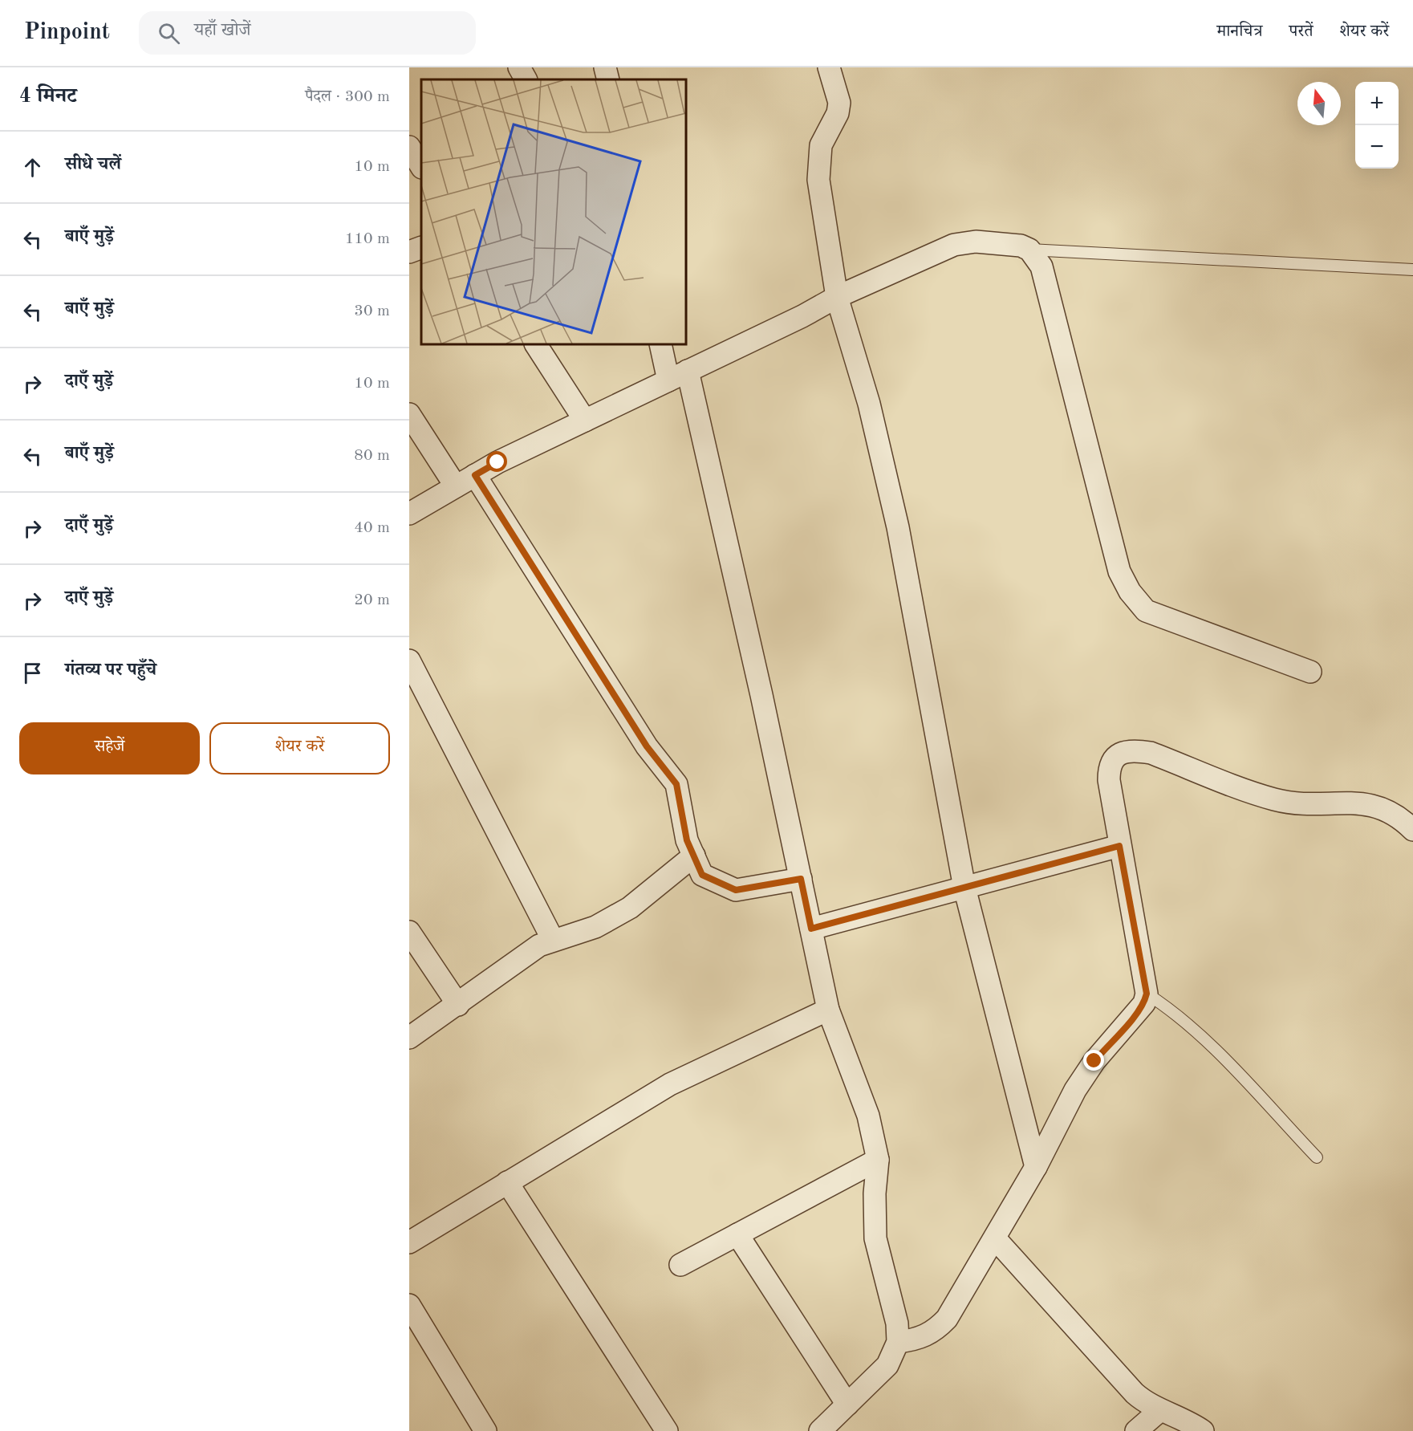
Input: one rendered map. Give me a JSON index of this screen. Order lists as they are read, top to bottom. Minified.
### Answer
{"north":"top","page":{"header":"Pinpoint","search":"यहाँ खोजें","nav":["मानचित्र","परतें","शेयर करें"],"heading":["4 मिनट","पैदल · 300 m"],"map_buttons":["+","−"],"list":[["सीधे चलें","10 m"],["बाएँ मुड़ें","110 m"],["बाएँ मुड़ें","30 m"],["दाएँ मुड़ें","10 m"],["बाएँ मुड़ें","80 m"],["दाएँ मुड़ें","40 m"],["दाएँ मुड़ें","20 m"],"गंतव्य पर पहुँचे"],"buttons":["सहेजें","शेयर करें"]}}
